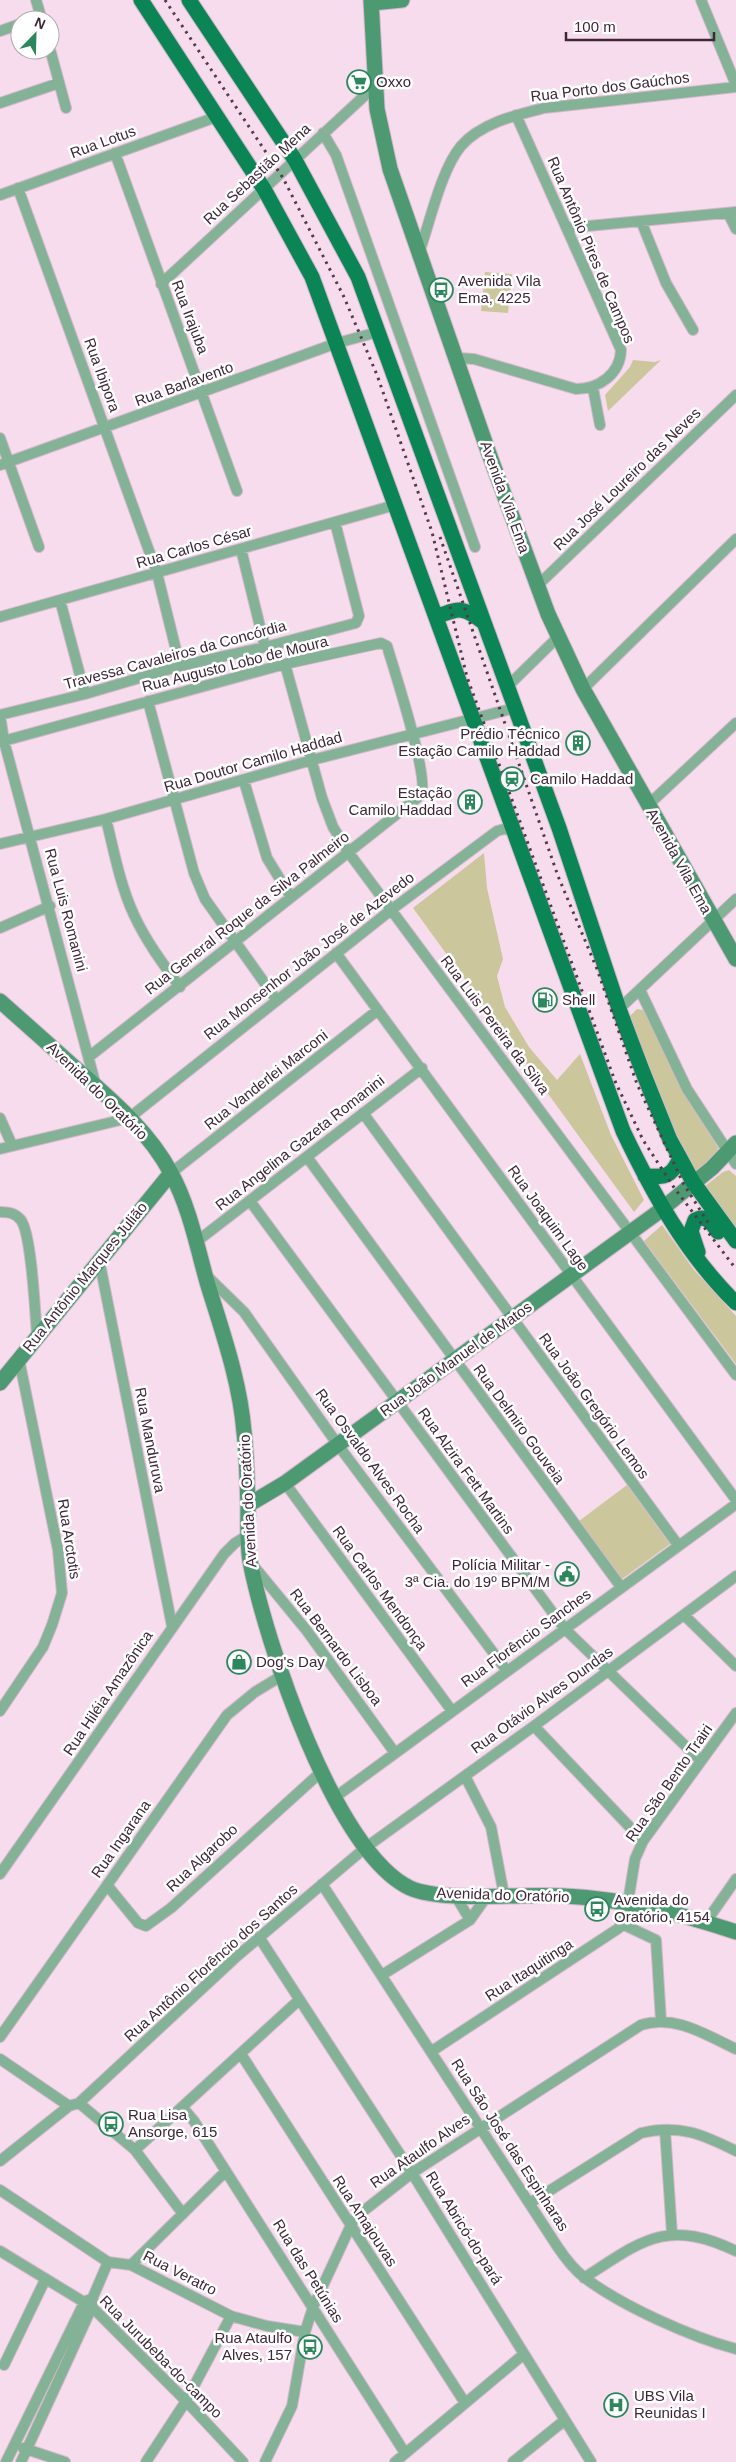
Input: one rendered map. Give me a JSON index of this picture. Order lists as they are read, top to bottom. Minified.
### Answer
{"streets":{"main road":["Avenida Vila Ema","Avenida do Oratório","Rua Antônio Marques Julião","Rua João Manuel de Matos"],"street":["Rua Porto dos Gaúchos","Rua Lotus","Rua Sebastião Mena","Rua Antônio Pires de Campos","Rua Irajuba","Rua Ibipora","Rua Barlavento","Rua José Loureiro das Neves","Rua Carlos César","Travessa Cavaleiros da Concórdia","Rua Augusto Lobo de Moura","Rua Doutor Camilo Haddad","Rua Luis Romanini","Rua General Roque da Silva Palmeiro","Rua Monsenhor João José de Azevedo","Rua Luis Pereira da Silva","Rua Vanderlei Marconi","Rua Angelina Gazeta Romanini","Rua Joaquim Lage","Rua João Gregório Lemos","Rua Delmiro Gouveia","Rua Manduruva","Rua Osvaldo Alves Rocha","Rua Alzira Fett Martins","Rua Arctotis","Rua Carlos Mendonça","Rua Florêncio Sanches","Rua Bernardo Lisboa","Rua Hiléia Amazônica","Rua Otávio Alves Dundas","Rua São Bento Trairi","Rua Ingarana","Rua Algarobo","Rua Antônio Florêncio dos Santos","Rua Itaquitinga","Rua São José das Espinharas","Rua Ataulfo Alves","Rua Amajouvas","Rua Abricó-do-pará","Rua das Petúnias","Rua Veratro","Rua Jurubeba-do-campo"]},"crossings":[["Rua Porto dos Gaúchos","Rua Antônio Pires de Campos"],["Rua Porto dos Gaúchos","Avenida Vila Ema"],["Rua Lotus","Rua Irajuba"],["Rua Lotus","Rua Ibipora"],["Rua Sebastião Mena","Rua Irajuba"],["Rua Sebastião Mena","Avenida Vila Ema"],["Rua Irajuba","Rua Barlavento"],["Rua Ibipora","Rua Barlavento"],["Rua Ibipora","Rua Carlos César"],["Rua Ibipora","Travessa Cavaleiros da Concórdia"],["Rua José Loureiro das Neves","Avenida Vila Ema"],["Rua Carlos César","Travessa Cavaleiros da Concórdia"],["Travessa Cavaleiros da Concórdia","Rua Luis Romanini"],["Rua Augusto Lobo de Moura","Rua Doutor Camilo Haddad"],["Rua Augusto Lobo de Moura","Rua Luis Romanini"],["Rua Augusto Lobo de Moura","Rua General Roque da Silva Palmeiro"],["Rua Augusto Lobo de Moura","Rua Luis Pereira da Silva"],["Rua Doutor Camilo Haddad","Rua Luis Romanini"],["Rua Doutor Camilo Haddad","Rua General Roque da Silva Palmeiro"],["Rua Doutor Camilo Haddad","Rua Luis Pereira da Silva"],["Rua Luis Romanini","Rua General Roque da Silva Palmeiro"],["Rua Luis Romanini","Avenida do Oratório"],["Rua General Roque da Silva Palmeiro","Rua Luis Pereira da Silva"],["Rua Monsenhor João José de Azevedo","Rua Luis Pereira da Silva"],["Rua Monsenhor João José de Azevedo","Avenida do Oratório"],["Rua Monsenhor João José de Azevedo","Rua Joaquim Lage"],["Rua Luis Pereira da Silva","Rua João Manuel de Matos"],["Rua Vanderlei Marconi","Avenida do Oratório"],["Rua Vanderlei Marconi","Rua Joaquim Lage"],["Rua Vanderlei Marconi","Rua Antônio Marques Julião"],["Avenida do Oratório","Rua Angelina Gazeta Romanini"],["Avenida do Oratório","Rua Antônio Marques Julião"],["Avenida do Oratório","Rua João Manuel de Matos"],["Avenida do Oratório","Rua Osvaldo Alves Rocha"],["Avenida do Oratório","Rua Florêncio Sanches"],["Avenida do Oratório","Rua Bernardo Lisboa"],["Avenida do Oratório","Rua Hiléia Amazônica"],["Avenida do Oratório","Rua Otávio Alves Dundas"],["Avenida do Oratório","Rua São Bento Trairi"],["Avenida do Oratório","Rua Ingarana"],["Avenida do Oratório","Rua Algarobo"],["Avenida do Oratório","Rua Antônio Florêncio dos Santos"],["Rua Angelina Gazeta Romanini","Rua Joaquim Lage"],["Rua Angelina Gazeta Romanini","Rua João Gregório Lemos"],["Rua Angelina Gazeta Romanini","Rua Delmiro Gouveia"],["Rua Angelina Gazeta Romanini","Rua Alzira Fett Martins"],["Rua Joaquim Lage","Rua João Manuel de Matos"],["Rua Joaquim Lage","Rua Florêncio Sanches"],["Rua Antônio Marques Julião","Rua Manduruva"],["Rua Antônio Marques Julião","Rua Arctotis"],["Rua João Manuel de Matos","Rua João Gregório Lemos"],["Rua João Manuel de Matos","Rua Delmiro Gouveia"],["Rua João Manuel de Matos","Rua Osvaldo Alves Rocha"],["Rua João Manuel de Matos","Rua Alzira Fett Martins"],["Rua João Manuel de Matos","Rua Carlos Mendonça"],["Rua João Gregório Lemos","Rua Florêncio Sanches"],["Rua Delmiro Gouveia","Rua Florêncio Sanches"],["Rua Manduruva","Rua Hiléia Amazônica"],["Rua Osvaldo Alves Rocha","Rua Florêncio Sanches"],["Rua Alzira Fett Martins","Rua Florêncio Sanches"],["Rua Alzira Fett Martins","Rua Otávio Alves Dundas"],["Rua Alzira Fett Martins","Rua São Bento Trairi"],["Rua Carlos Mendonça","Rua Florêncio Sanches"],["Rua Florêncio Sanches","Rua Bernardo Lisboa"],["Rua Otávio Alves Dundas","Rua Antônio Florêncio dos Santos"],["Rua Ingarana","Rua Algarobo"],["Rua Antônio Florêncio dos Santos","Rua São José das Espinharas"],["Rua Antônio Florêncio dos Santos","Rua Abricó-do-pará"],["Rua Itaquitinga","Rua São José das Espinharas"],["Rua São José das Espinharas","Rua Ataulfo Alves"],["Rua Ataulfo Alves","Rua Amajouvas"],["Rua Ataulfo Alves","Rua Abricó-do-pará"],["Rua Ataulfo Alves","Rua das Petúnias"],["Rua Ataulfo Alves","Rua Veratro"]],"places":{"supermarket":["Oxxo"],"bus stop":["Avenida Vila Ema, 4225","Avenida do Oratório, 4154","Rua Lisa Ansorge, 615","Rua Ataulfo Alves, 157"],"building":["Prédio Técnico Estação Camilo Haddad","Estação Camilo Haddad"],"station":["Camilo Haddad"],"fuel station":["Shell"],"public building":["Polícia Militar - 3ª Cia. do 19º BPM/M"],"shop":["Dog's Day"],"hospital":["UBS Vila Reunidas I"]},"scale_bar":"100 m","north":"top right"}
